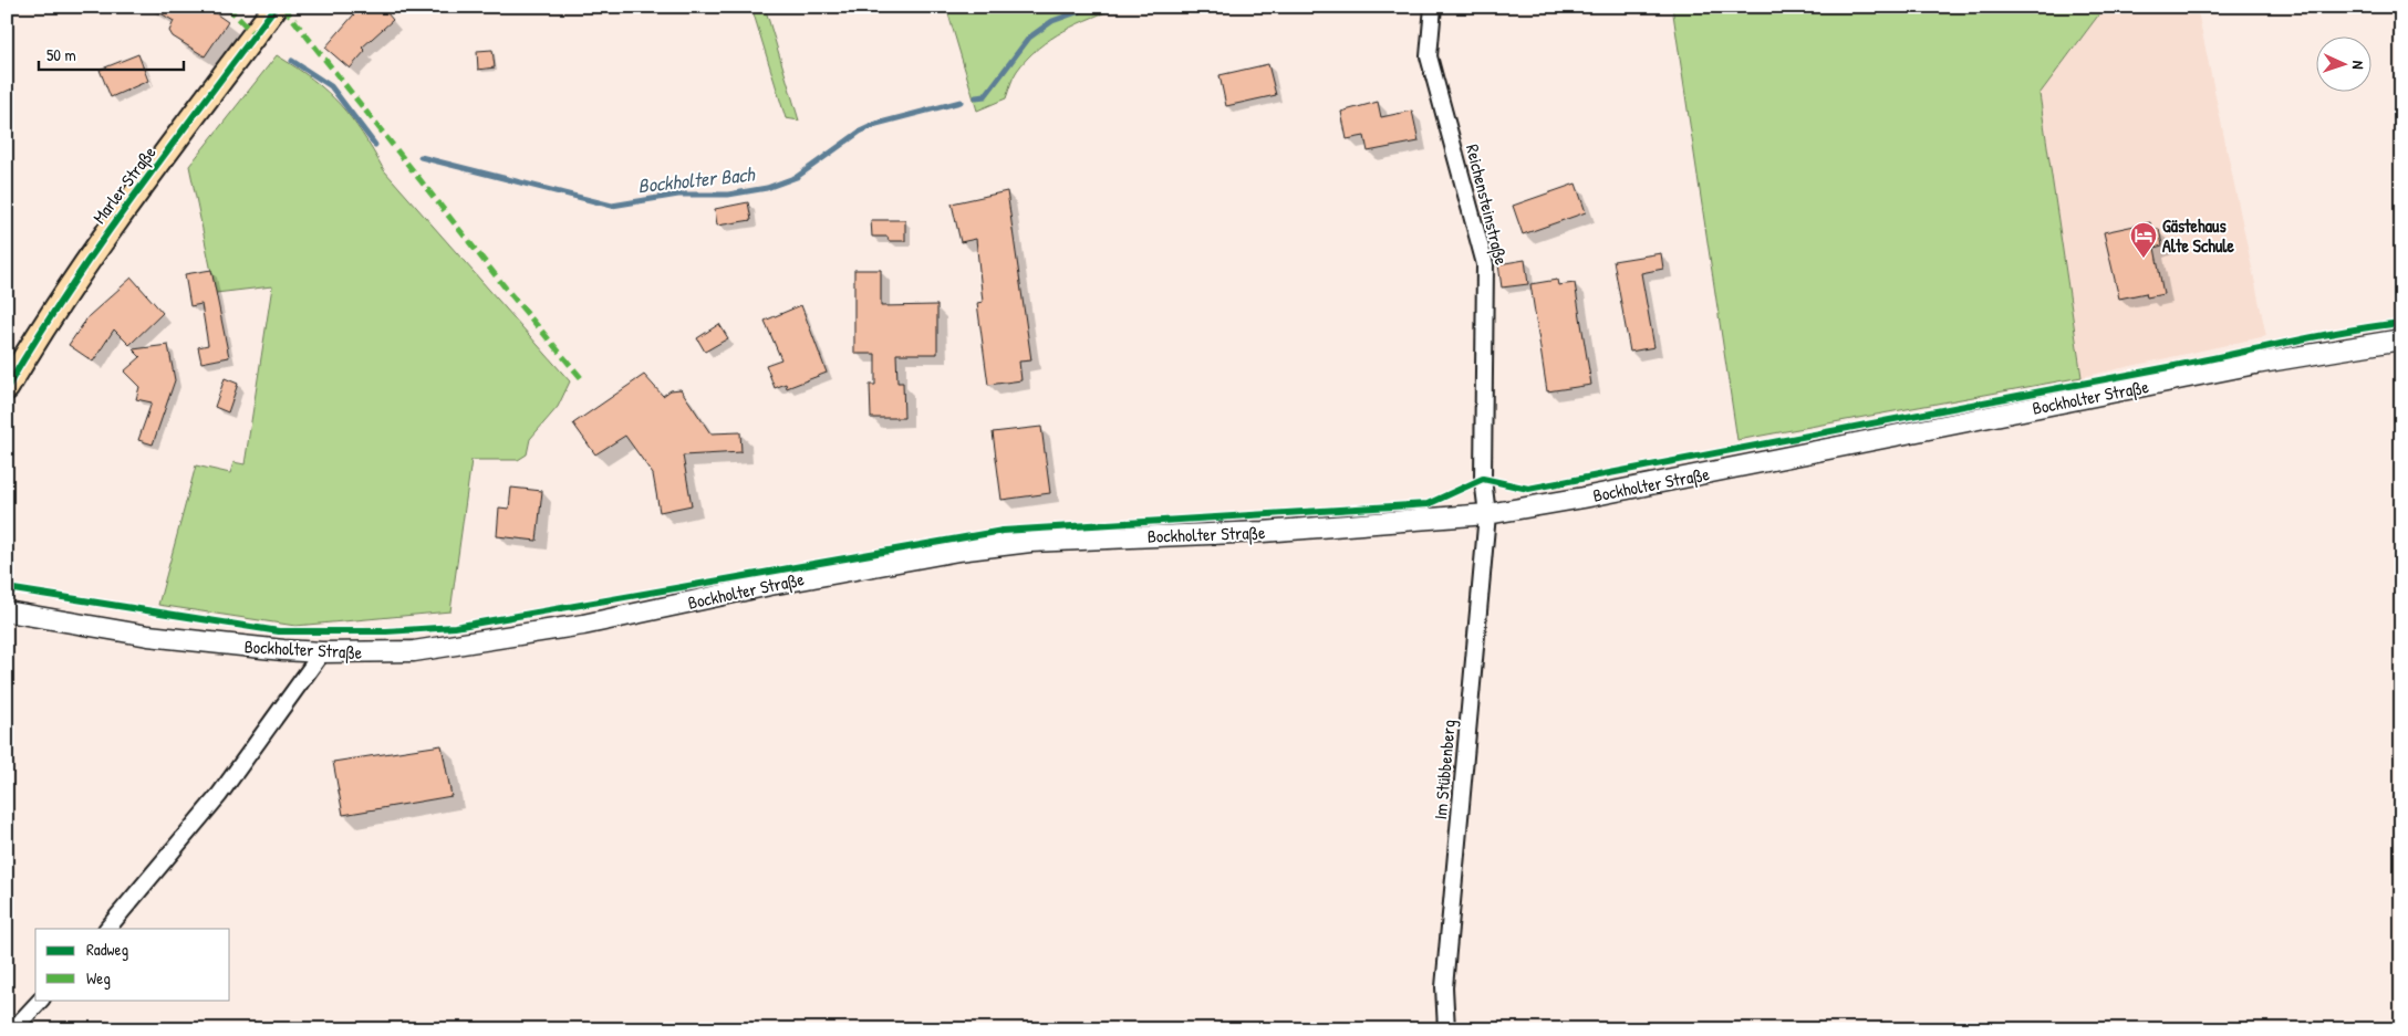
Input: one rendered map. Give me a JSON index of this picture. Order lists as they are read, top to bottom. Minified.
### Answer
{"streets":{"main road":["Marler Straße"],"street":["Reichensteinstraße","Bockholter Straße","Im Stübbenberg"]},"crossings":[["Reichensteinstraße","Bockholter Straße"],["Reichensteinstraße","Im Stübbenberg"],["Bockholter Straße","Im Stübbenberg"]],"water":["Bockholter Bach"],"places":{"hotel":["Gästehaus Alte Schule"]},"legend":["Radweg","Weg"],"scale_bar":"50 m","north":"right"}
